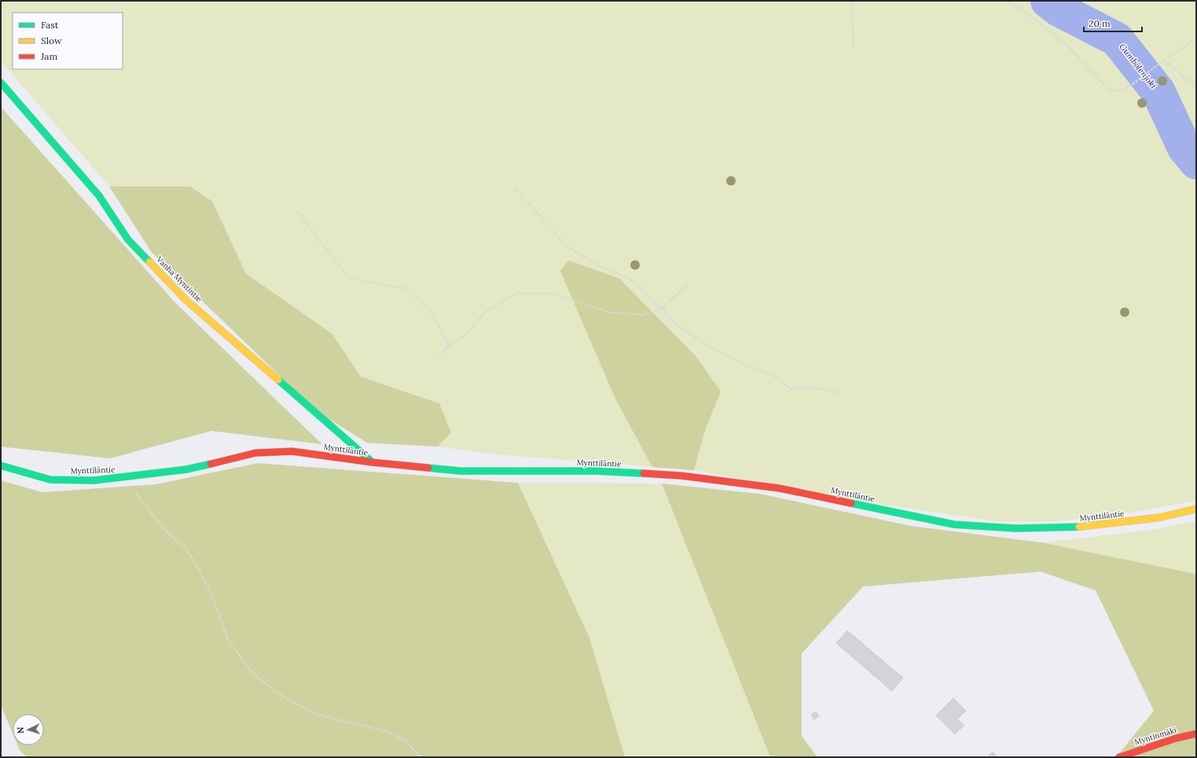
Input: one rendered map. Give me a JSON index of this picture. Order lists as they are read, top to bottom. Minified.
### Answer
{"streets":{"street":["Vanha Myntintie","Mynttiläntie","Myntinmäki"]},"crossings":[["Vanha Myntintie","Mynttiläntie"]],"water":["Gumbölenjoki"],"legend":["Fast","Slow","Jam"],"scale_bar":"20 m","north":"left"}
